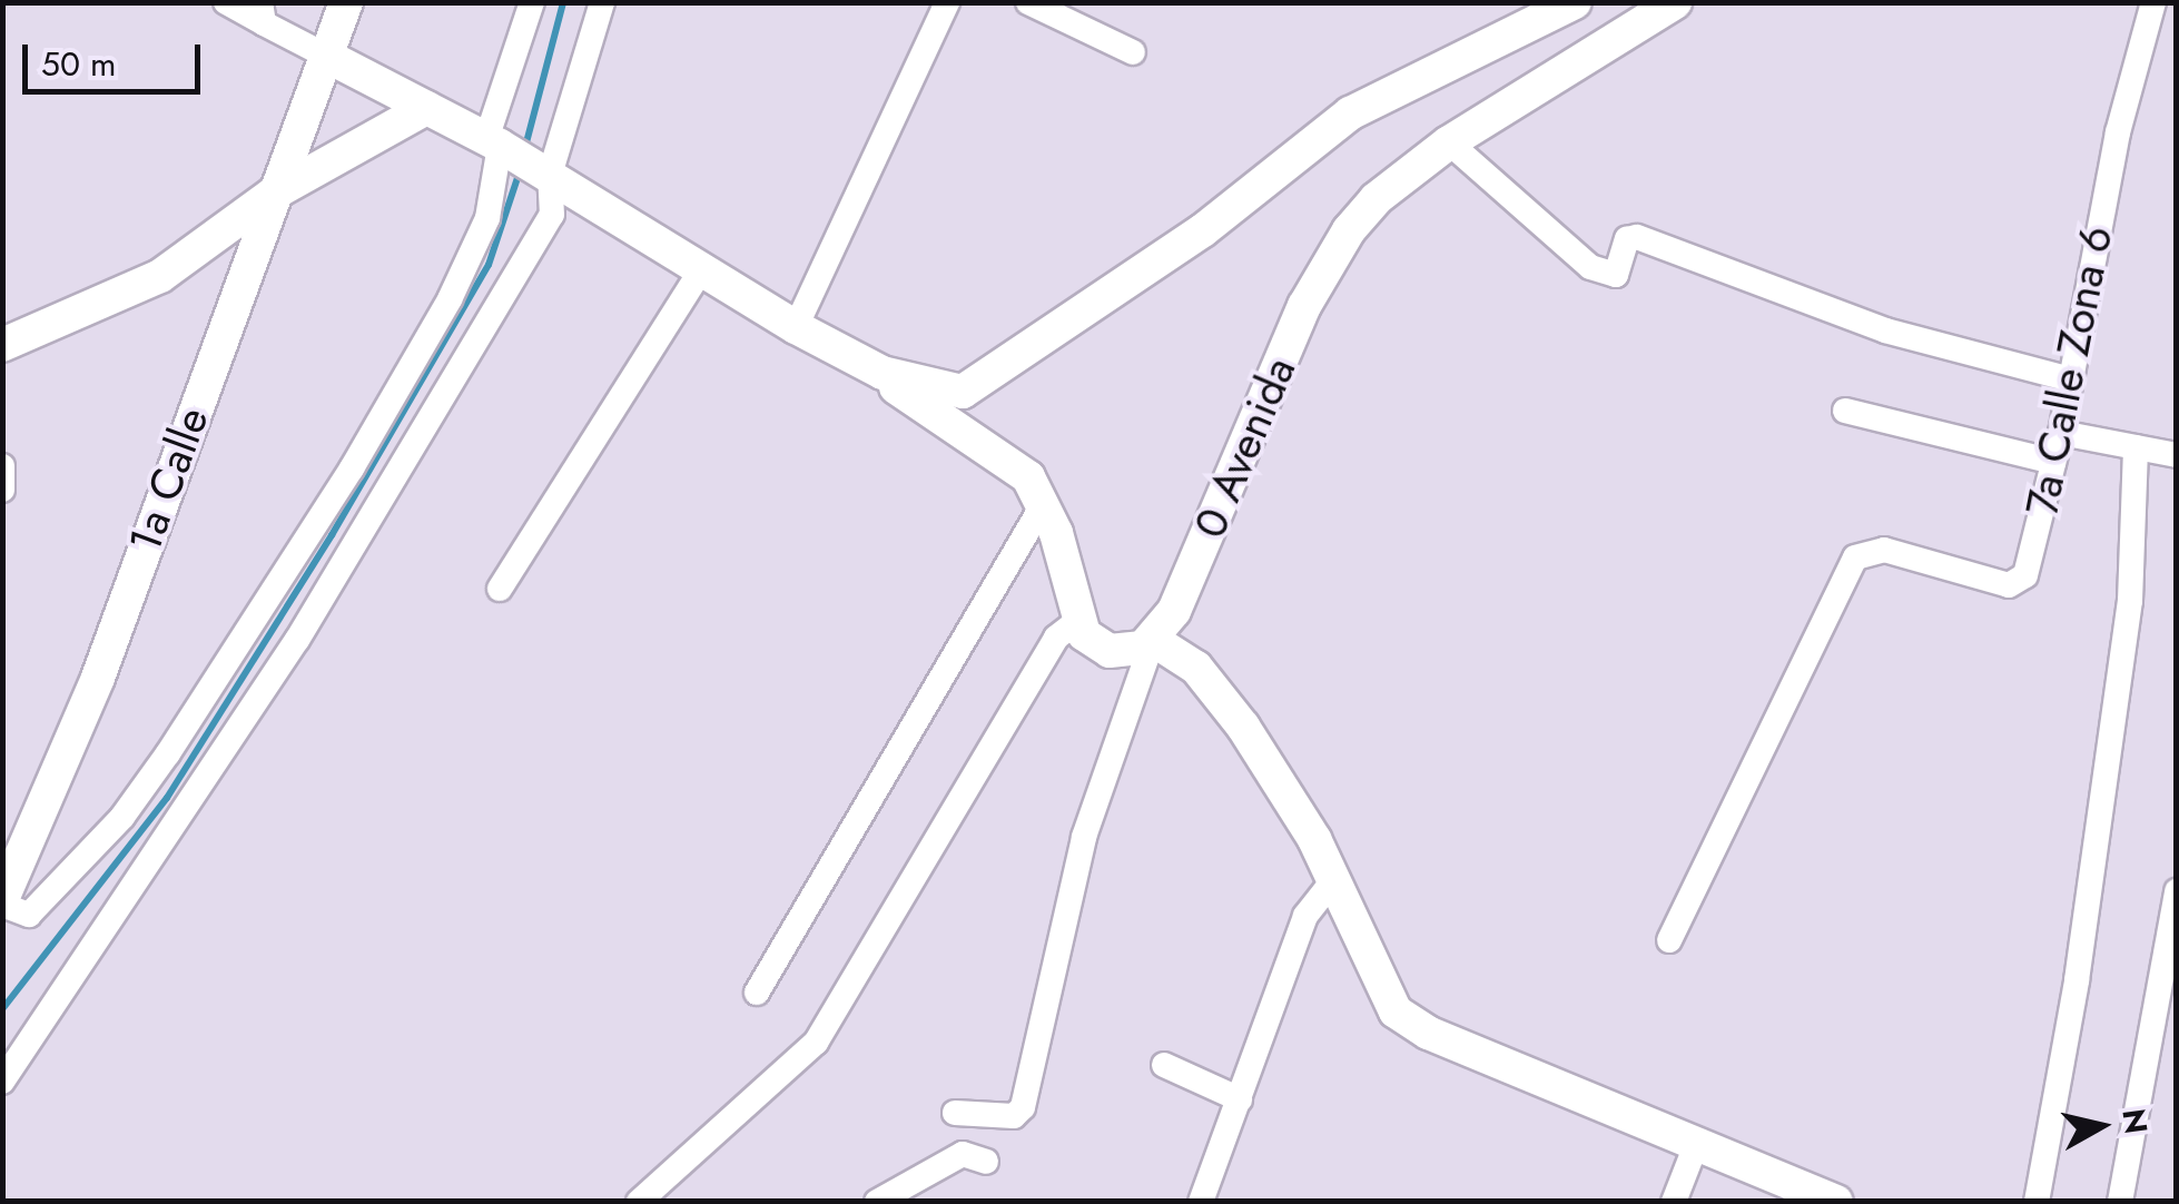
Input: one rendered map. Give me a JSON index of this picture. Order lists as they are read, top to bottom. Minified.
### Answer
{"streets":{"street":["7a Calle Zona 6","0 Avenida","1a Calle"]},"scale_bar":"50 m","north":"right"}
